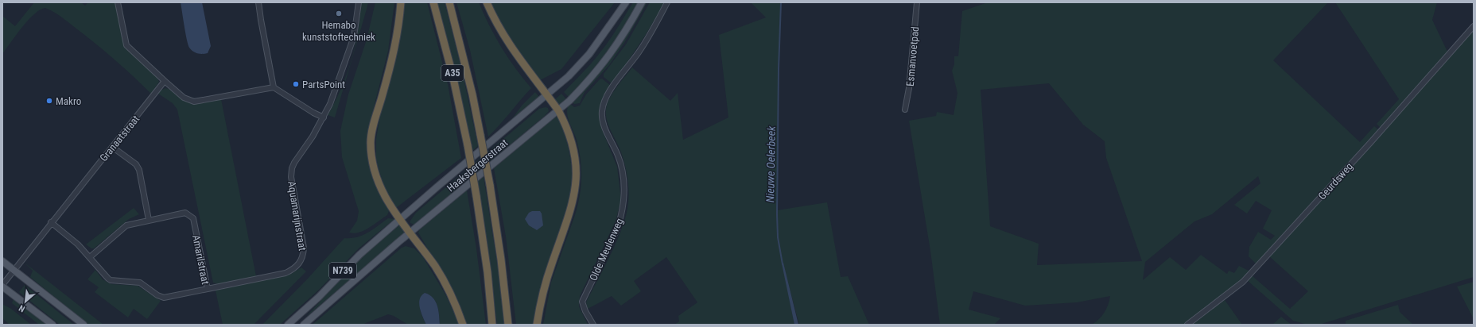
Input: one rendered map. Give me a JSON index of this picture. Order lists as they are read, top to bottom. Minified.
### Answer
{"streets":{"highway":["A35"],"main road":["Haaksbergerstraat","N739"],"street":["Esmanvoetpad","Granaatstraat","Geurdsweg","Aquamarijnstraat","Olde Meulenweg","Amarilstraat"]},"crossings":[["Granaatstraat","Amarilstraat"],["Aquamarijnstraat","Amarilstraat"]],"water":["Nieuwe Oelerbeek"],"places":["Hemabo kunststoftechniek","PartsPoint","Makro"],"north":"bottom left"}
